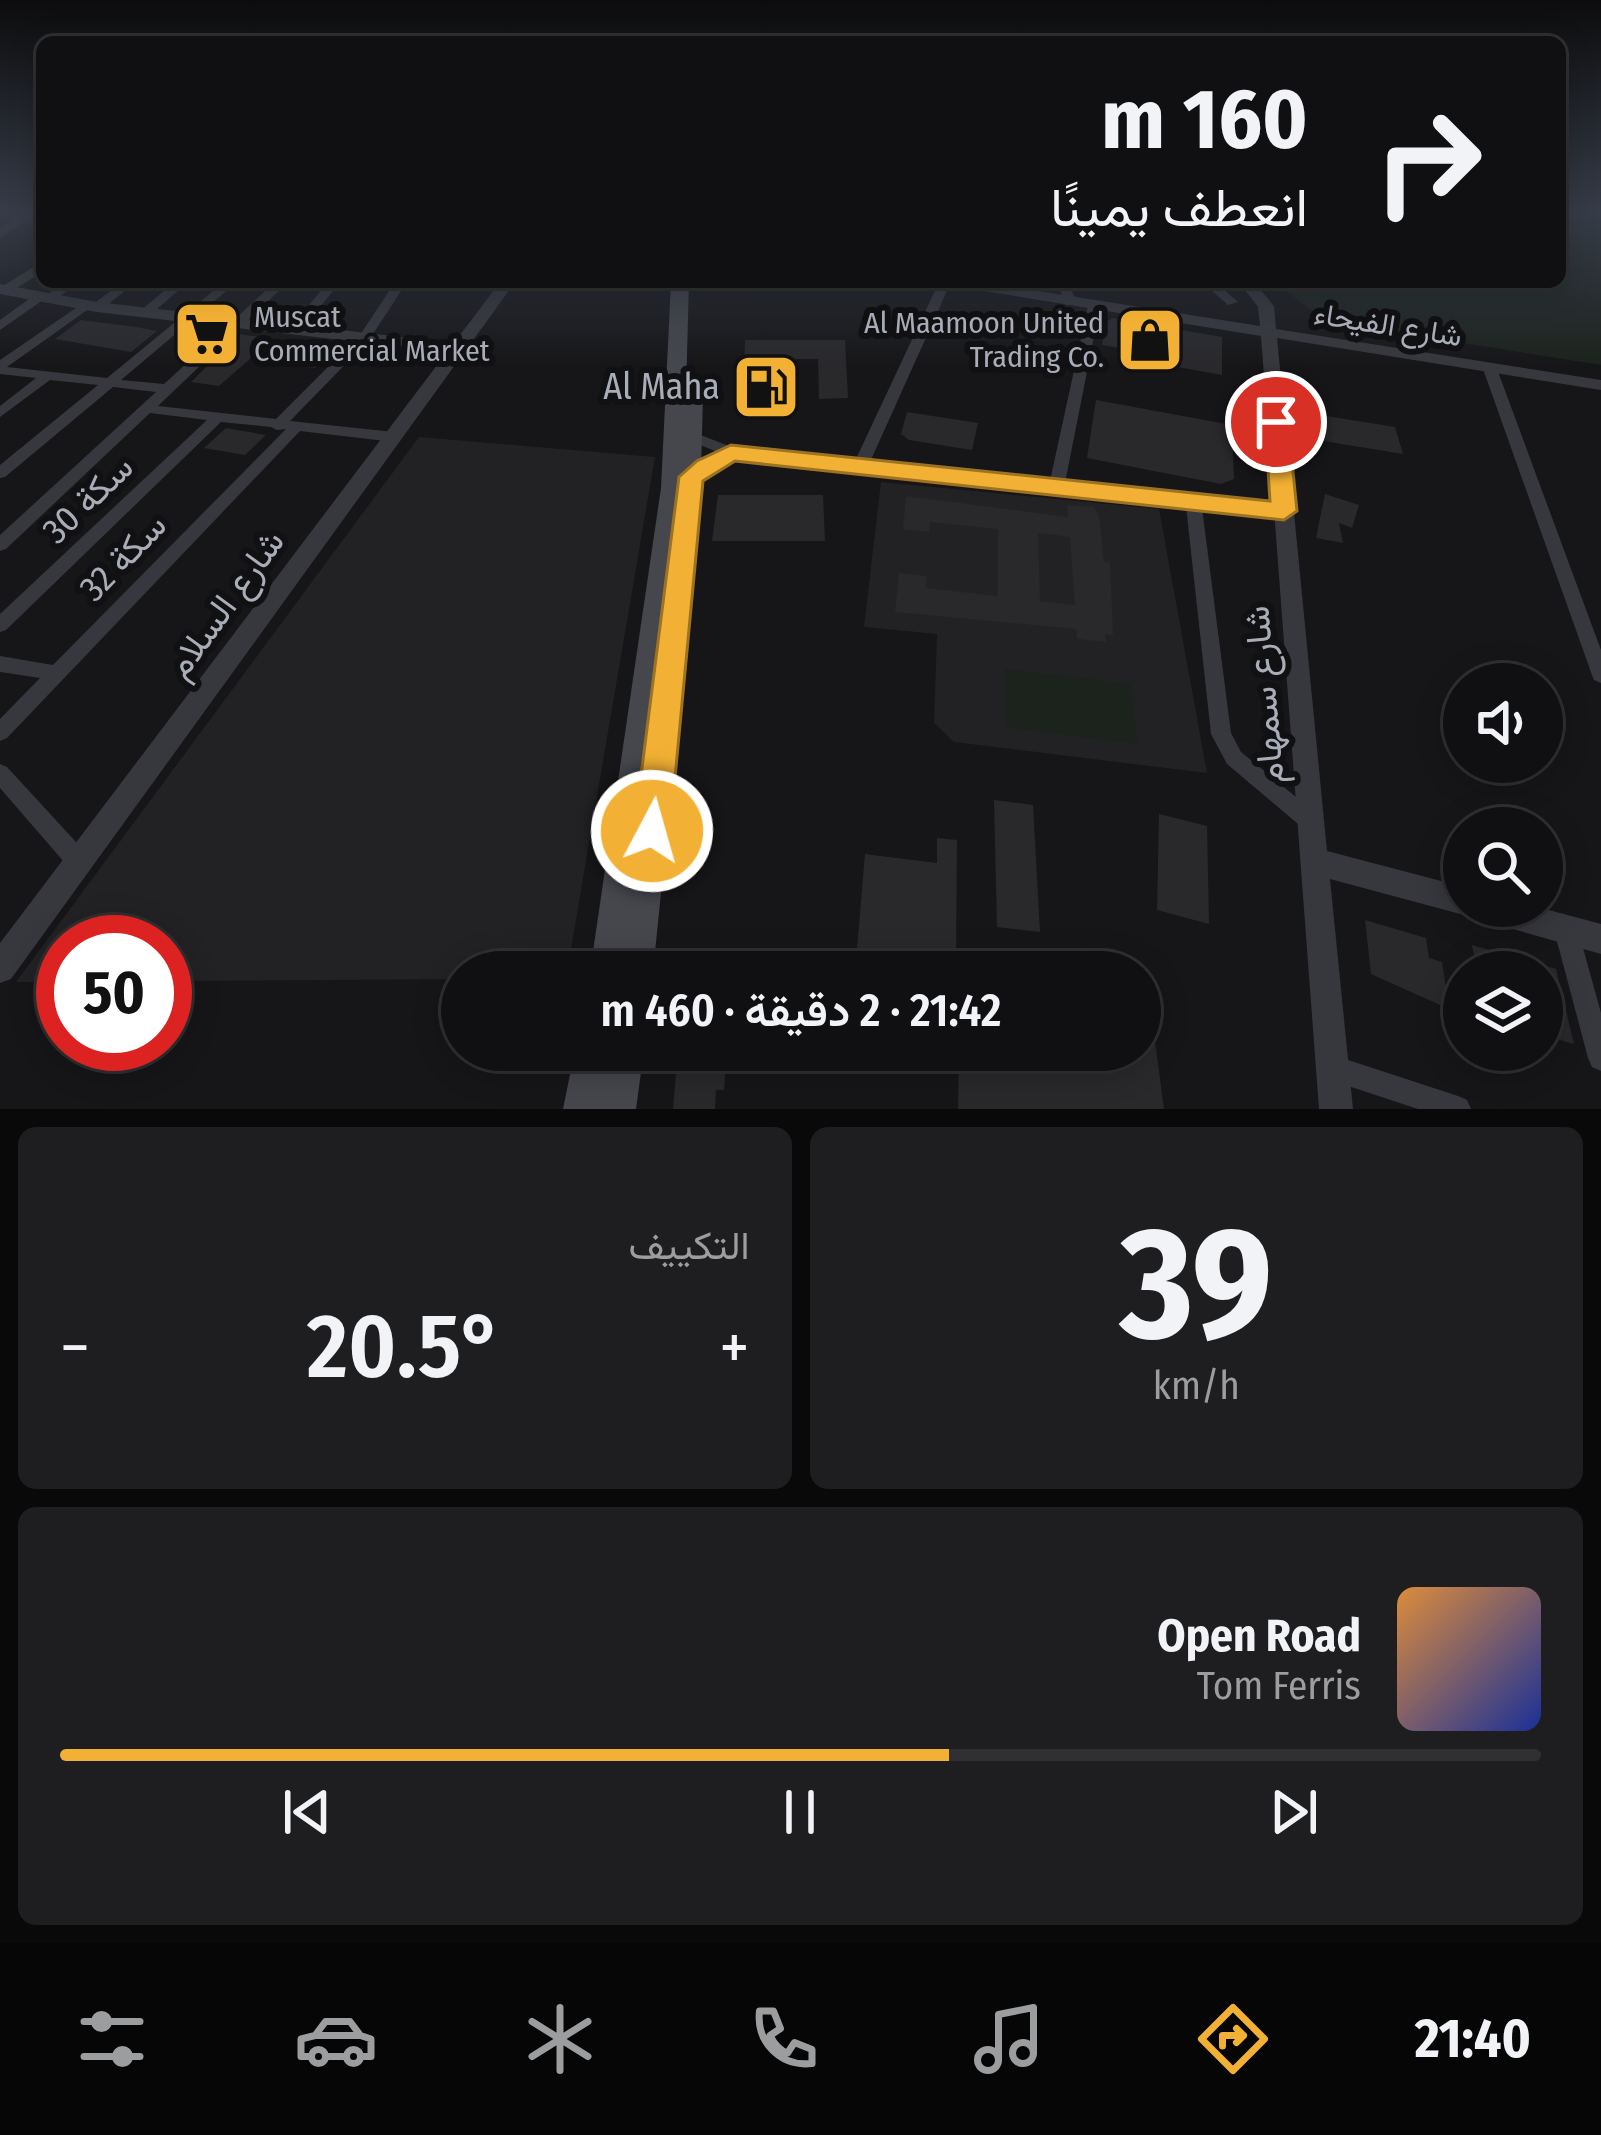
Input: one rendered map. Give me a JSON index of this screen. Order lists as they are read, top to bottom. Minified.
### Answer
{"streets":{"street":["شارع الفيحاء","سكة 30","سكة 32","شارع السلام","شارع سمهام"]},"crossings":[["شارع الفيحاء","شارع سمهام"]],"places":{"supermarket":["Muscat Commercial Market"],"shop":["Al Maamoon United Trading Co."],"fuel station":["Al Maha"]},"page":{"turn":["160 m","انعطف يمينًا"],"limit":"50","trip":"21:42 · 2 دقيقة · 460 m","tile":[["39","km/h"],"التكييف"],"heat":["−","20.5°","+"],"song":["Open Road","Tom Ferris"],"tabs":"21:40"}}
